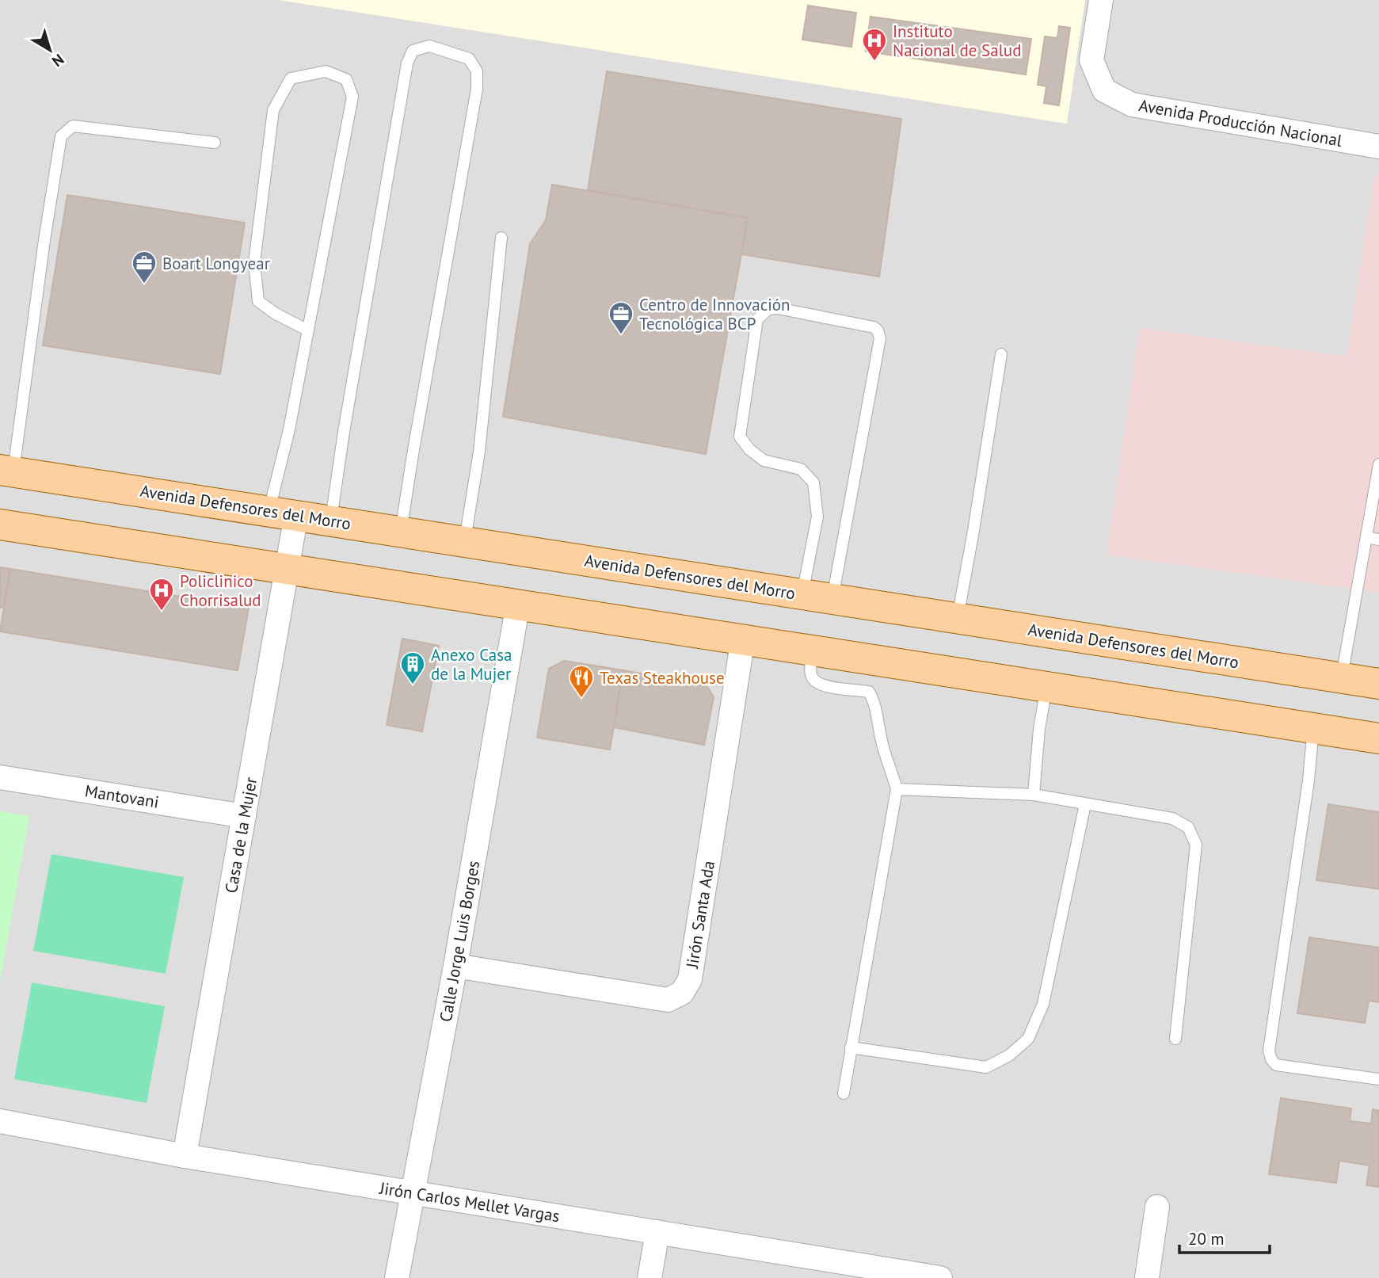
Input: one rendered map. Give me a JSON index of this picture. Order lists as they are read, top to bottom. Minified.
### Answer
{"streets":{"main road":["Avenida Defensores del Morro"],"street":["Avenida Producción Nacional","Mantovani","Casa de la Mujer","Jirón Santa Ada","Calle Jorge Luis Borges","Jirón Carlos Mellet Vargas"]},"crossings":[["Avenida Defensores del Morro","Casa de la Mujer"],["Mantovani","Casa de la Mujer"],["Casa de la Mujer","Jirón Carlos Mellet Vargas"],["Jirón Santa Ada","Calle Jorge Luis Borges"],["Calle Jorge Luis Borges","Jirón Carlos Mellet Vargas"]],"places":{"hospital":["Instituto Nacional de Salud","Policlinico Chorrisalud"],"office":["Boart Longyear","Centro de Innovación Tecnológica BCP"],"building":["Anexo Casa de la Mujer"],"restaurant":["Texas Steakhouse"]},"scale_bar":"20 m","north":"bottom right"}
